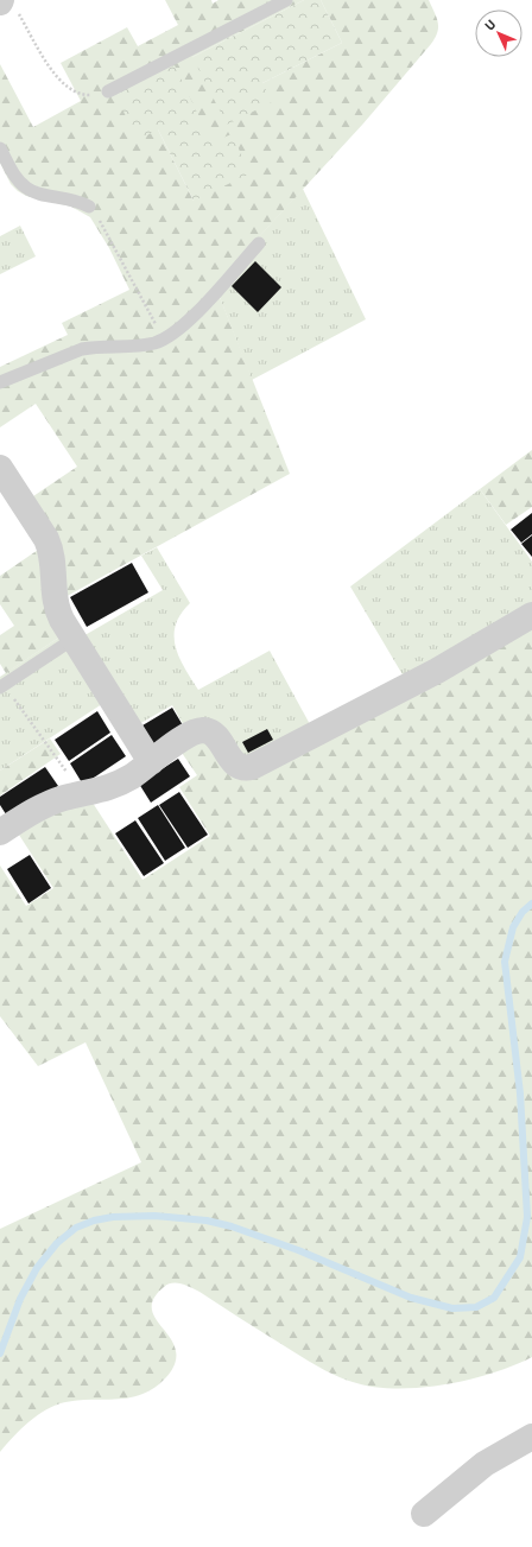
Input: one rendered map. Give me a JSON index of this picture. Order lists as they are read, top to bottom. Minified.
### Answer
{"north":"top left"}
